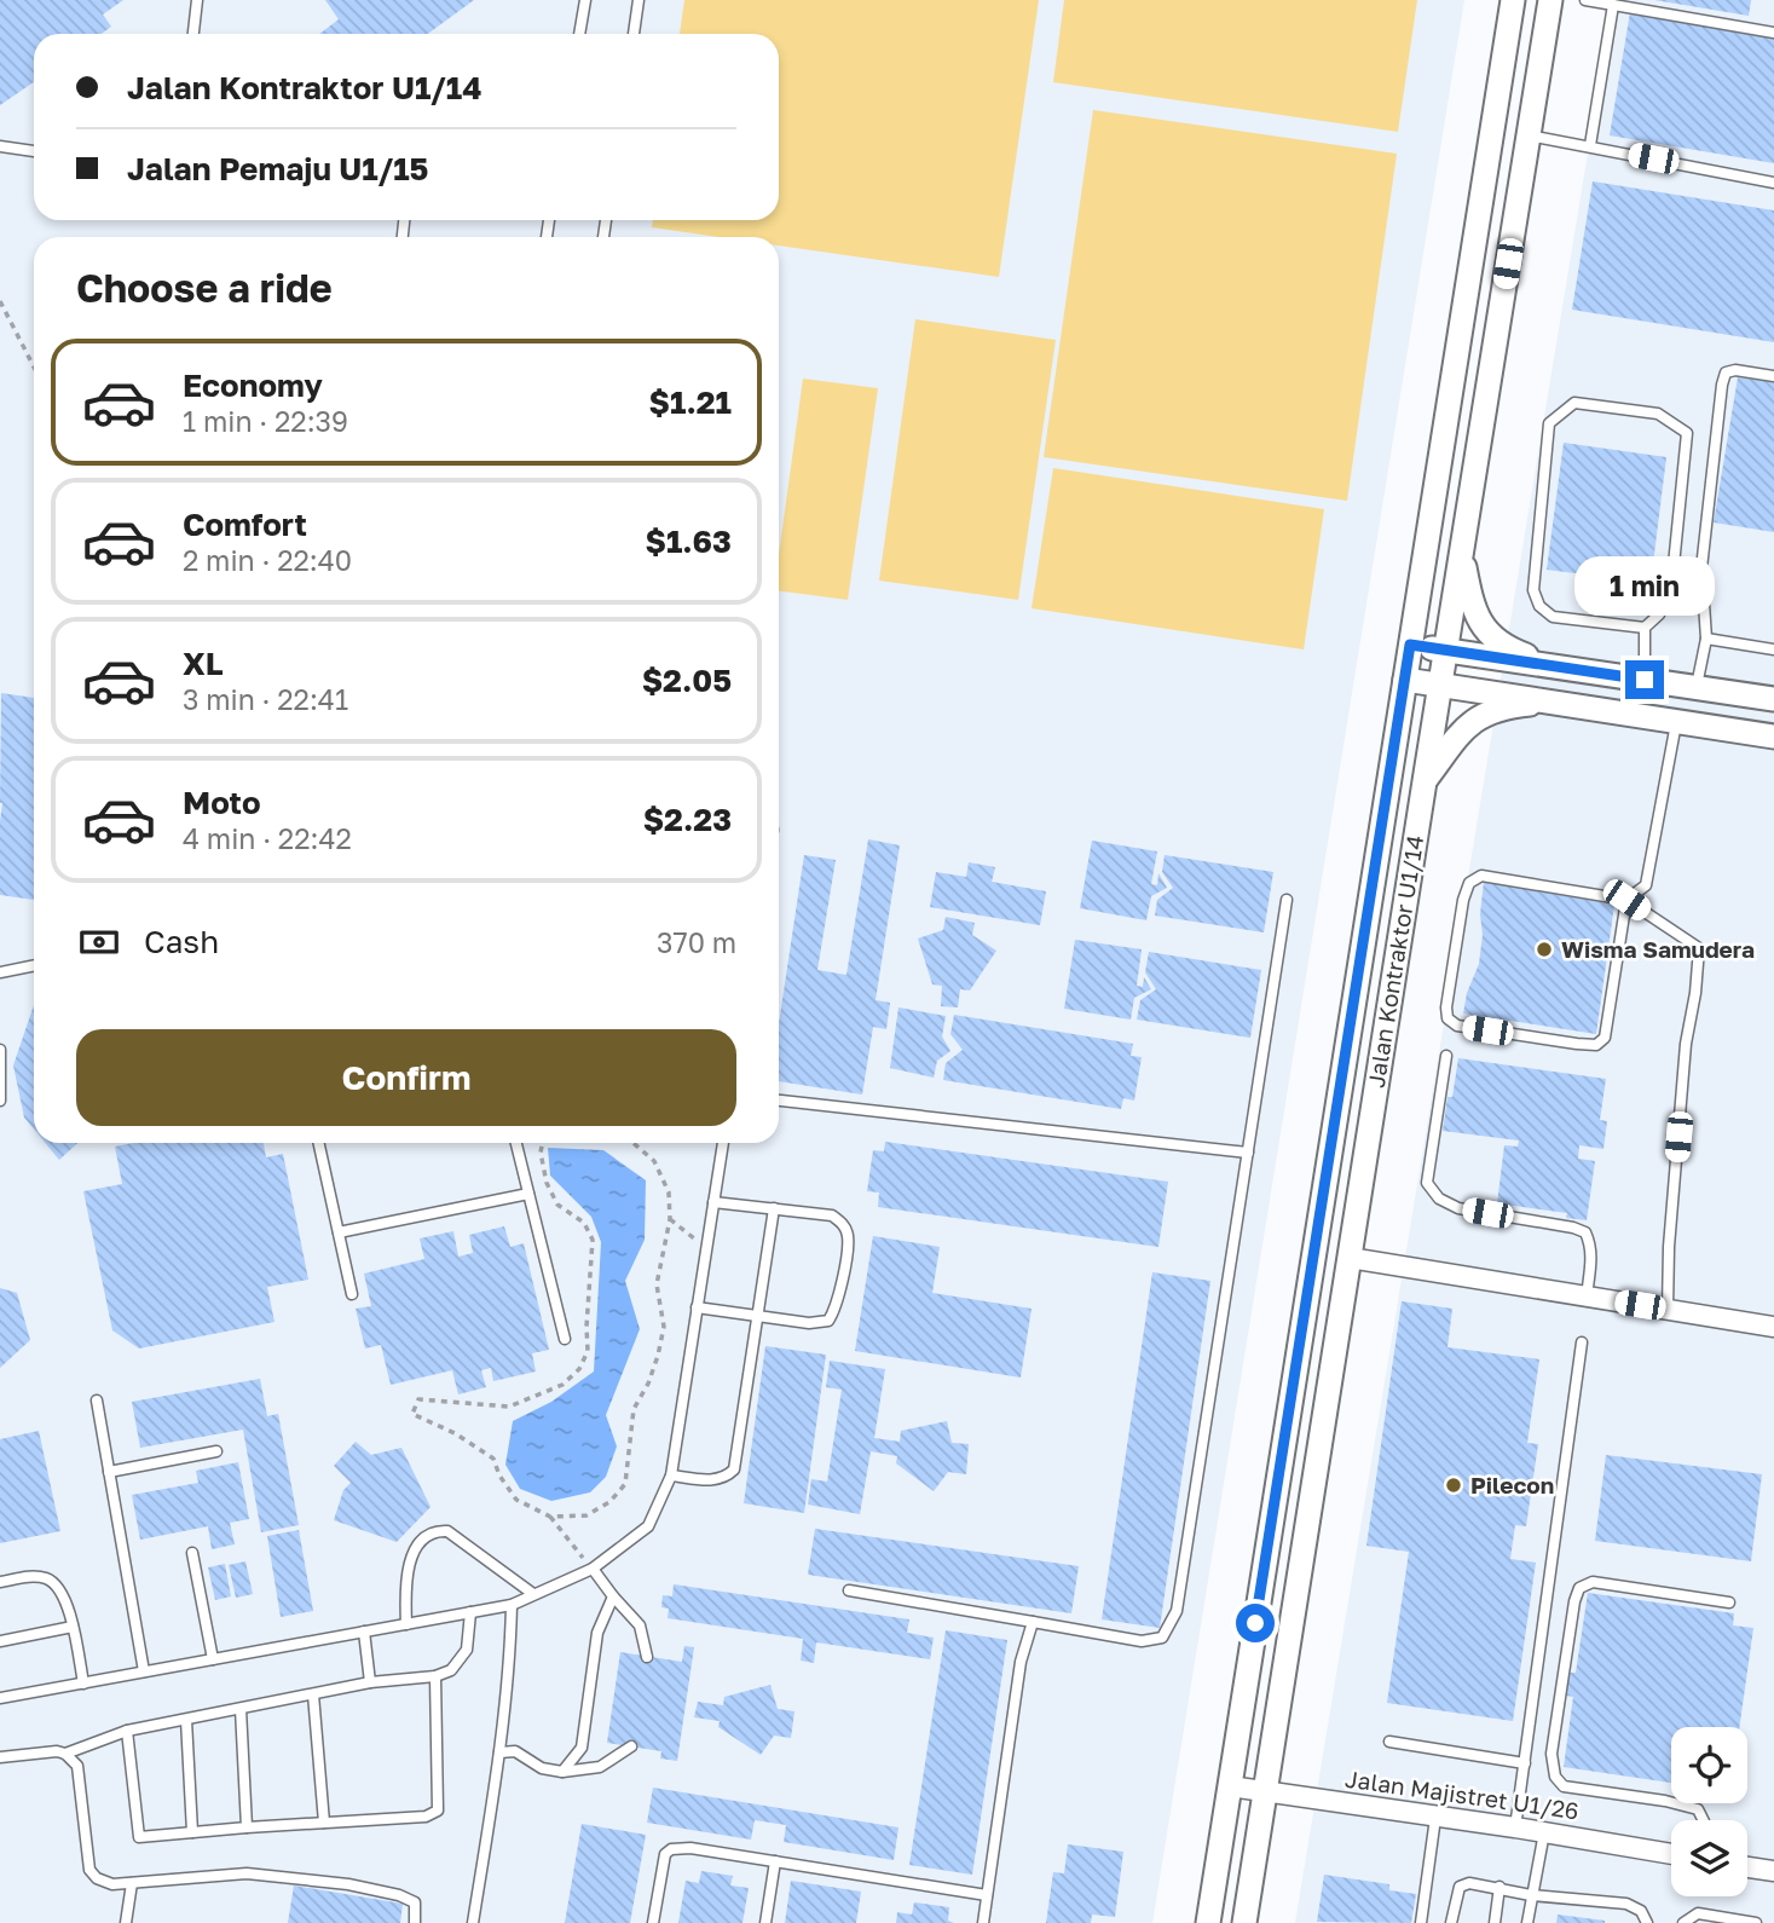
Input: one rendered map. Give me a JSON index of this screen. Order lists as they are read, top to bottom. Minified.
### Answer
{"streets":{"street":["Jalan Kontraktor U1/14","Jalan Majistret U1/26"]},"crossings":[["Jalan Kontraktor U1/14","Jalan Majistret U1/26"]],"places":["Wisma Samudera","Pilecon"],"page":{"banner":["Jalan Kontraktor U1/14","Jalan Pemaju U1/15"],"heading":"Choose a ride","list":[{"name":"Economy","note":"1 min · 22:39","value":"$1.21"},{"name":"Comfort","note":"2 min · 22:40","value":"$1.63"},{"name":"XL","note":"3 min · 22:41","value":"$2.05"},{"name":"Moto","note":"4 min · 22:42","value":"$2.23"}],"bubble":"1 min","pay":["Cash","370 m"],"buttons":"Confirm"}}
